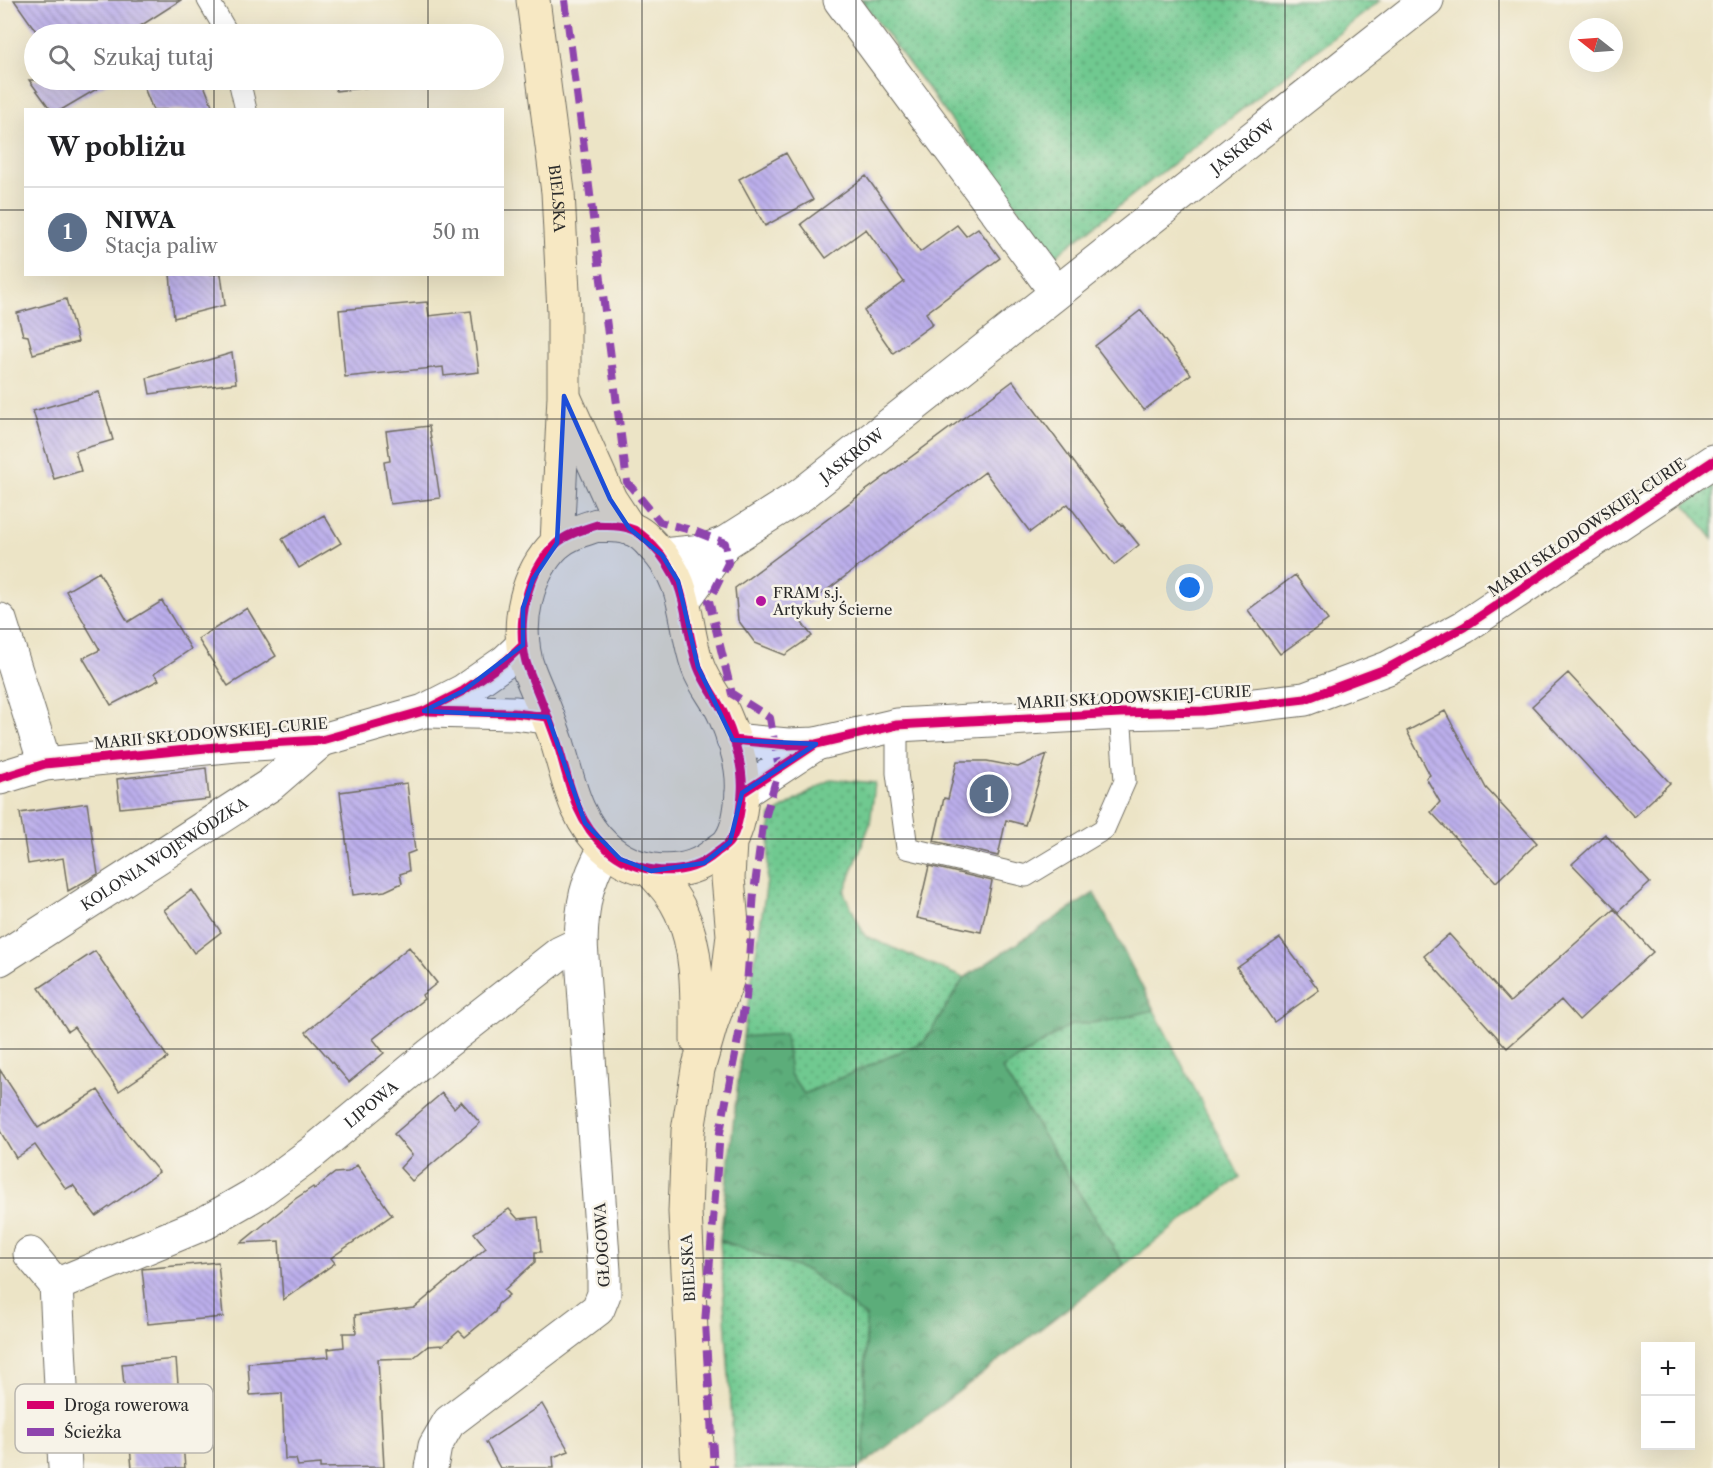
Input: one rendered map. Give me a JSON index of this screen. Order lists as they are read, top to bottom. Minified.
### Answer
{"streets":{"main road":["BIELSKA"],"street":["JASKRÓW","MARII SKŁODOWSKIEJ-CURIE","KOLONIA WOJEWÓDZKA","LIPOWA","GŁOGOWA"]},"crossings":[["JASKRÓW","BIELSKA"],["BIELSKA","MARII SKŁODOWSKIEJ-CURIE"],["MARII SKŁODOWSKIEJ-CURIE","KOLONIA WOJEWÓDZKA"],["LIPOWA","GŁOGOWA"]],"places":["FRAM s.j. Artykuły Ścierne"],"legend":["Droga rowerowa","Ścieżka"],"north":"left","page":{"search":"Szukaj tutaj","heading":"W pobliżu","list":[{"mark":"1","name":"NIWA","note":"Stacja paliw","value":"50 m"}],"pins":"1","map_buttons":["+","−"]}}
